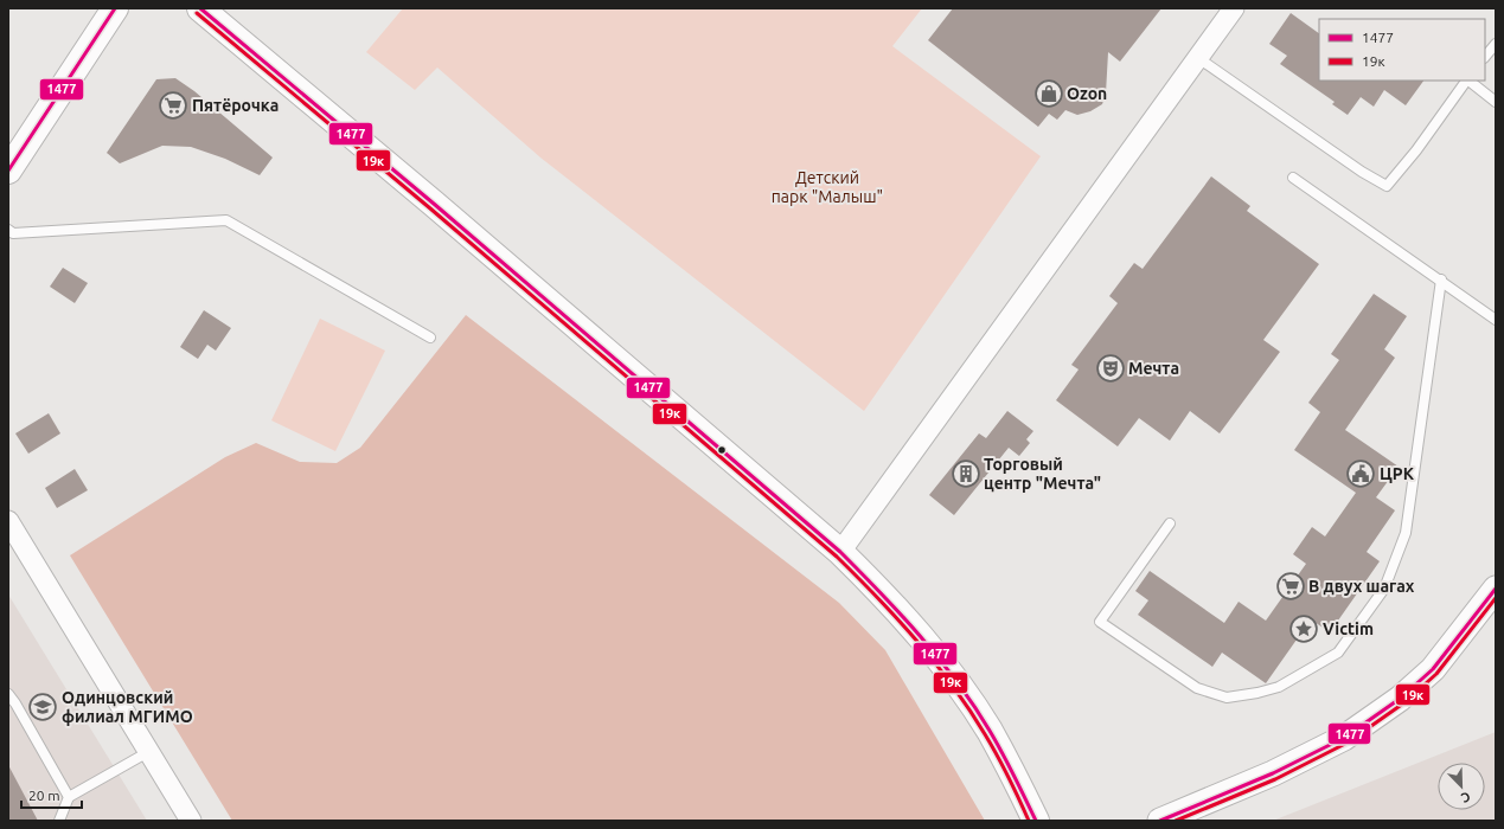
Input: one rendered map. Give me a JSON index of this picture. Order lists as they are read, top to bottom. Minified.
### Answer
{"parks":["Детский парк \"Малыш\""],"places":{"shop":["Ozon"],"supermarket":["Пятёрочка","В двух шагах"],"theatre":["Мечта"],"building":["Торговый центр \"Мечта\""],"public building":["ЦРК"],"place":["Victim"],"school or university":["Одинцовский филиал МГИМО"]},"lines":["transit line 1477","transit line 19к"],"legend":["1477","19к"],"scale_bar":"20 m","north":"bottom right"}
